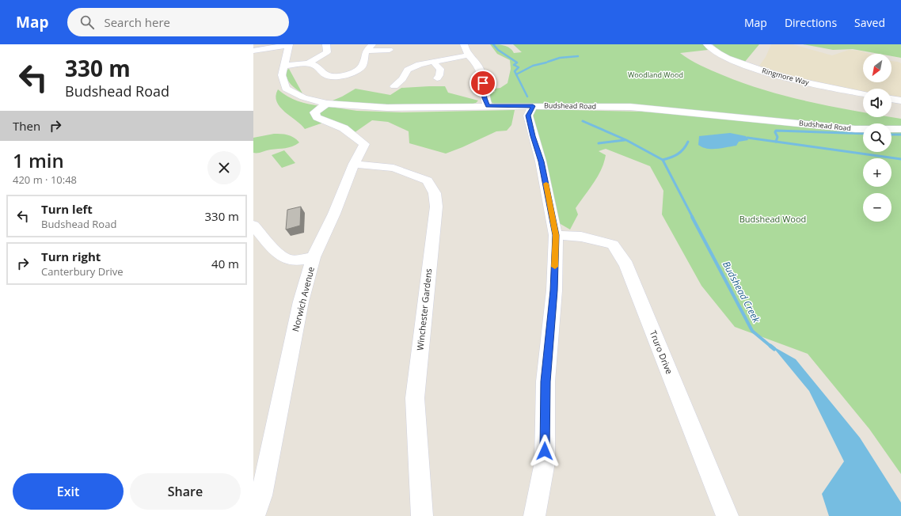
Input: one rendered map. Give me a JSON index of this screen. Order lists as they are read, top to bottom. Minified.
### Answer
{"streets":{"street":["Ringmore Way","Budshead Road","Norwich Avenue","Winchester Gardens","Truro Drive"]},"crossings":[["Budshead Road","Norwich Avenue"],["Norwich Avenue","Winchester Gardens"]],"water":["Budshead Creek"],"parks":["Woodland Wood","Budshead Wood"],"north":"bottom left","page":{"header":"Map","search":"Search here","nav":["Map","Directions","Saved"],"turn":["330 m","Budshead Road"],"map_buttons":["+","−"],"then":"Then","heading":["1 min","420 m · 10:48"],"list":[{"name":"Turn left","note":"Budshead Road","value":"330 m"},{"name":"Turn right","note":"Canterbury Drive","value":"40 m"}],"buttons":["Exit","Share"]}}
